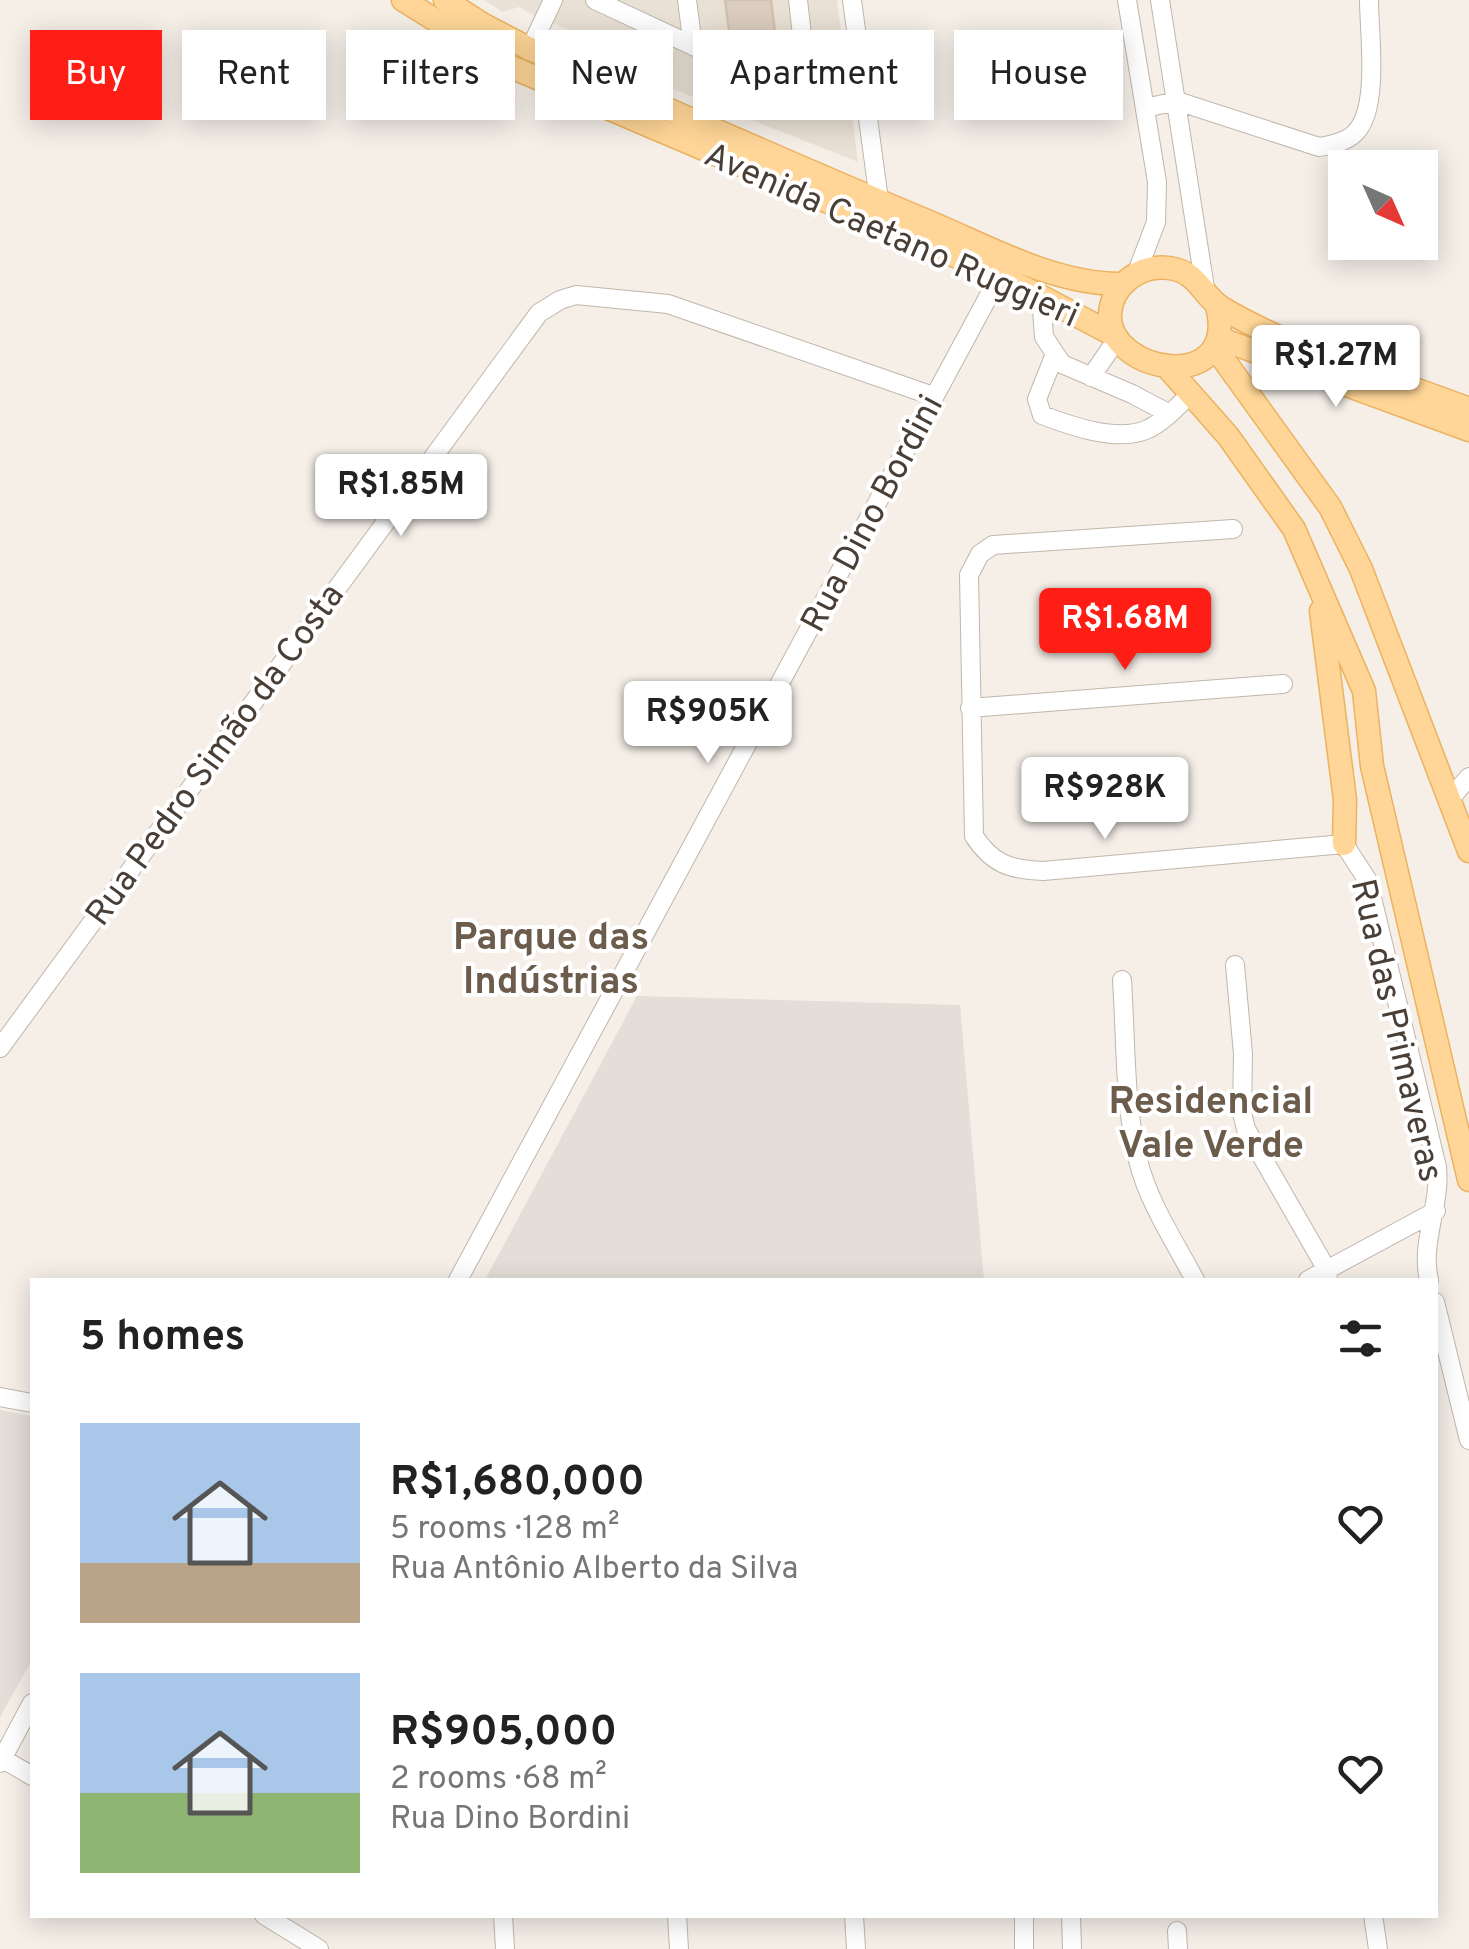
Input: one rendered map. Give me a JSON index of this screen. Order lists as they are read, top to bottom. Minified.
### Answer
{"streets":{"main road":["Avenida Caetano Ruggieri"],"street":["Rua Dino Bordini","Rua Pedro Simão da Costa","Rua das Primaveras"]},"crossings":[["Avenida Caetano Ruggieri","Rua Dino Bordini"],["Rua Dino Bordini","Rua Pedro Simão da Costa"]],"districts":["Parque das Indústrias","Residencial Vale Verde"],"north":"bottom right","page":{"chip":["Buy","Rent","Filters","New","Apartment","House"],"price":["R$1.27M","R$1.85M","R$1.68M","R$905K","R$928K"],"heading":"5 homes","list":[{"name":"R$1,680,000","note":"5 rooms · 128 m² · Rua Antônio Alberto da Silva"},{"name":"R$905,000","note":"2 rooms · 68 m² · Rua Dino Bordini"}]}}
